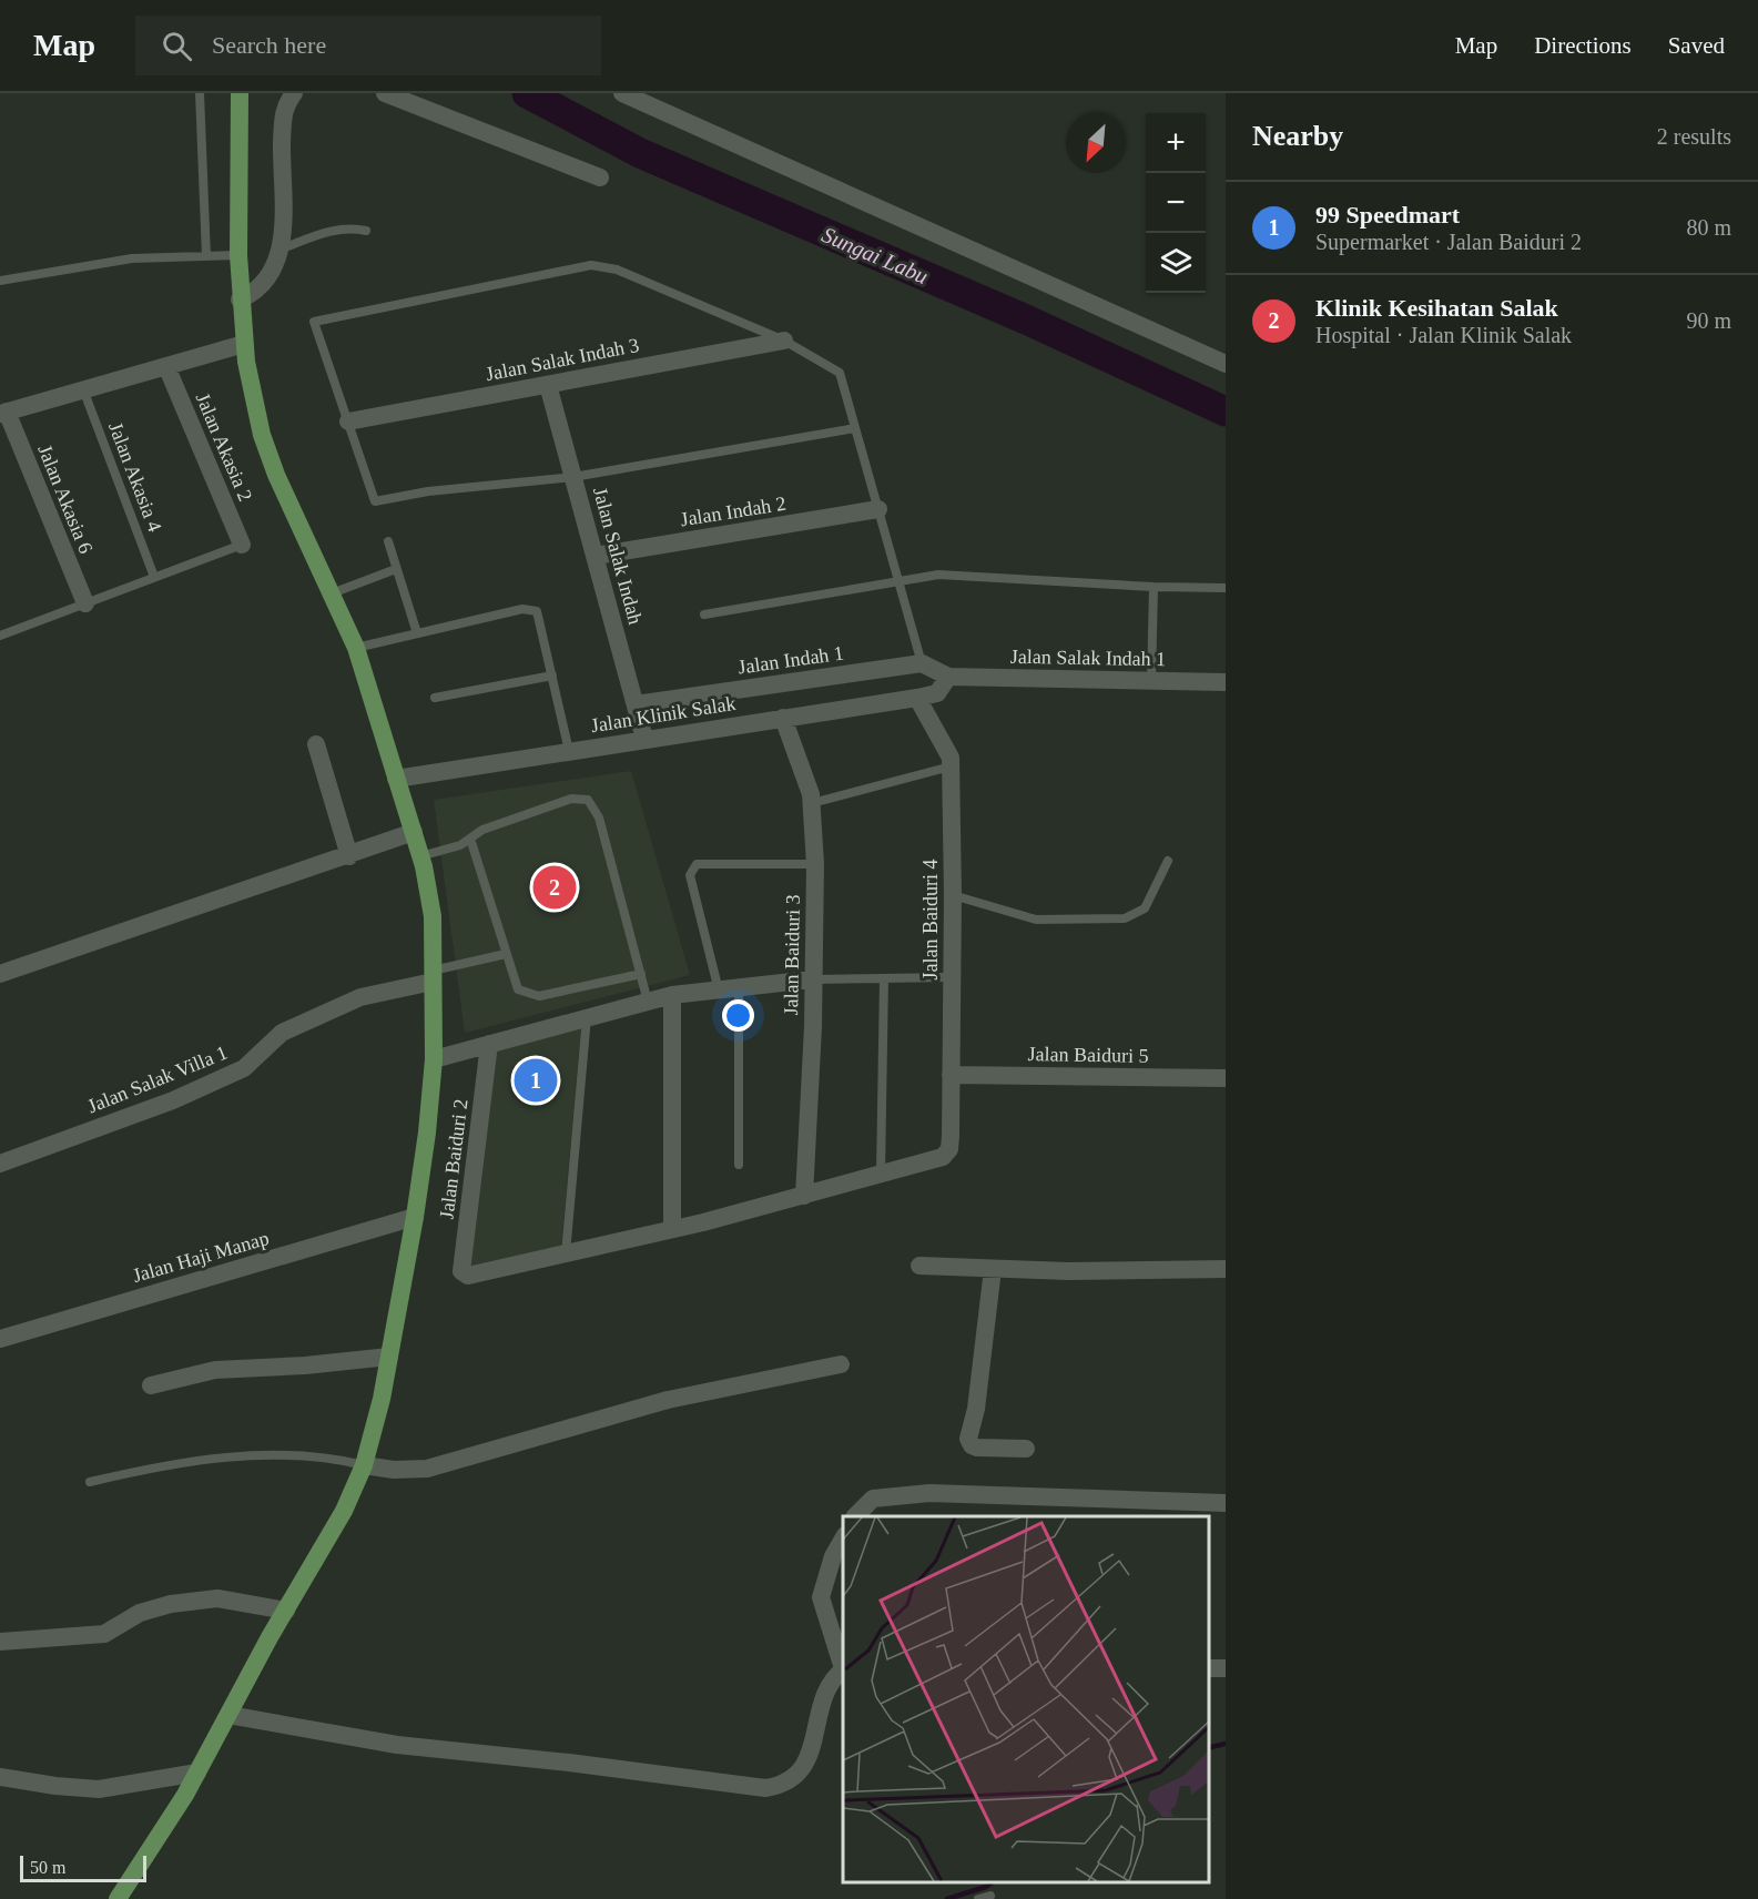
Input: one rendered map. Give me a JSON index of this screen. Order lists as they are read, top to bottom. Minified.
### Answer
{"streets":{"street":["Jalan Salak Indah 3","Jalan Akasia 2","Jalan Akasia 6","Jalan Indah 2","Jalan Salak Indah","Jalan Salak Indah 1","Jalan Indah 1","Jalan Klinik Salak","Jalan Baiduri 4","Jalan Baiduri 3","Jalan Baiduri 5","Jalan Salak Villa 1","Jalan Baiduri 2","Jalan Haji Manap"],"lane":["Jalan Akasia 4"]},"crossings":[["Jalan Salak Indah 3","Jalan Salak Indah"],["Jalan Indah 2","Jalan Salak Indah"],["Jalan Salak Indah","Jalan Indah 1"],["Jalan Salak Indah","Jalan Klinik Salak"],["Jalan Salak Indah 1","Jalan Klinik Salak"],["Jalan Klinik Salak","Jalan Baiduri 4"],["Jalan Klinik Salak","Jalan Baiduri 3"],["Jalan Baiduri 4","Jalan Baiduri 5"]],"water":["Sungai Labu"],"scale_bar":"50 m","north":"bottom left","page":{"header":"Map","search":"Search here","nav":["Map","Directions","Saved"],"heading":["Nearby","2 results"],"map_buttons":["+","−"],"list":[{"mark":"1","name":"99 Speedmart","note":"Supermarket · Jalan Baiduri 2","value":"80 m"},{"mark":"2","name":"Klinik Kesihatan Salak","note":"Hospital · Jalan Klinik Salak","value":"90 m"}],"pins":["2","1"],"scale":"50 m"}}
